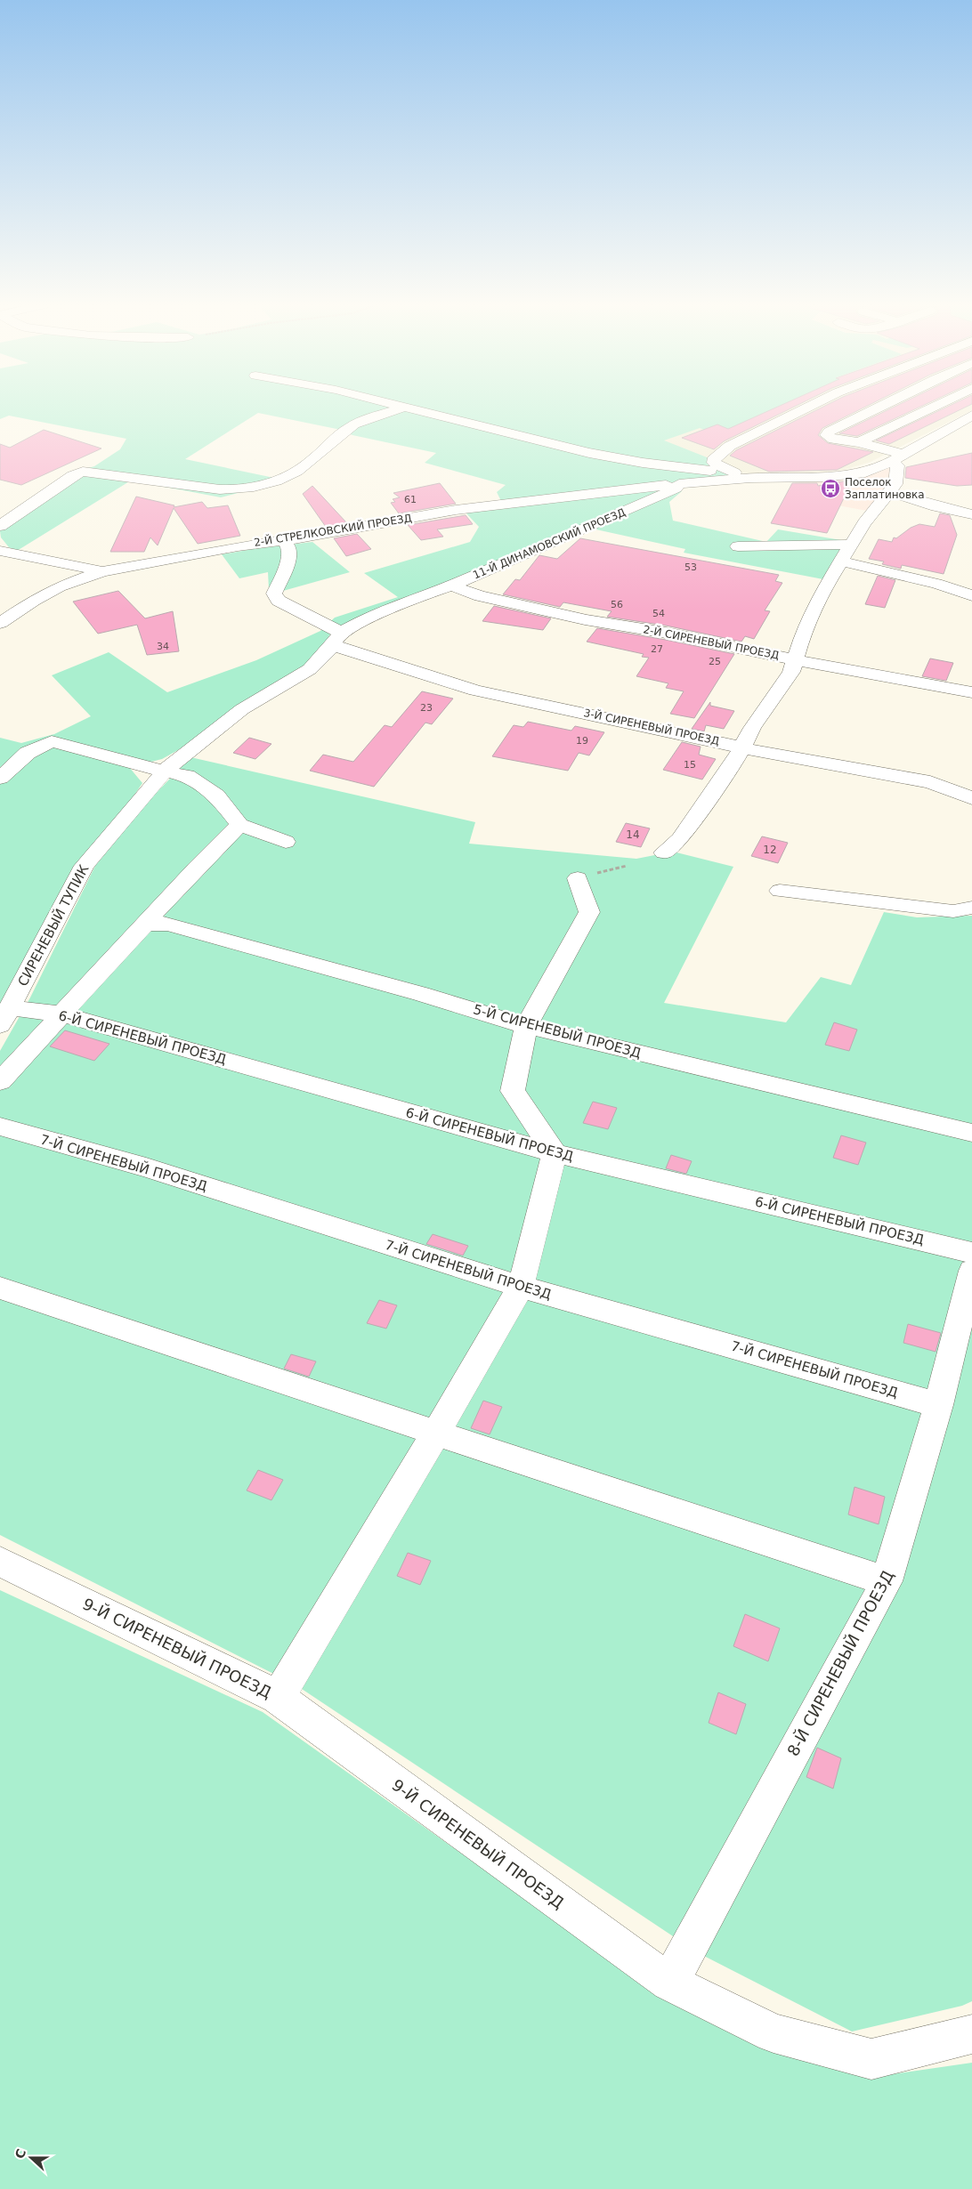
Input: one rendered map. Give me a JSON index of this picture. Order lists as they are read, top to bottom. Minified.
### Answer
{"streets":{"street":["2-Й СТРЕЛКОВСКИЙ ПРОЕЗД","11-Й ДИНАМОВСКИЙ ПРОЕЗД","2-Й СИРЕНЕВЫЙ ПРОЕЗД","3-Й СИРЕНЕВЫЙ ПРОЕЗД","СИРЕНЕВЫЙ ТУПИК","5-Й СИРЕНЕВЫЙ ПРОЕЗД","6-Й СИРЕНЕВЫЙ ПРОЕЗД","7-Й СИРЕНЕВЫЙ ПРОЕЗД","9-Й СИРЕНЕВЫЙ ПРОЕЗД","8-Й СИРЕНЕВЫЙ ПРОЕЗД"]},"crossings":[["2-Й СТРЕЛКОВСКИЙ ПРОЕЗД","11-Й ДИНАМОВСКИЙ ПРОЕЗД"],["2-Й СТРЕЛКОВСКИЙ ПРОЕЗД","3-Й СИРЕНЕВЫЙ ПРОЕЗД"],["11-Й ДИНАМОВСКИЙ ПРОЕЗД","2-Й СИРЕНЕВЫЙ ПРОЕЗД"],["11-Й ДИНАМОВСКИЙ ПРОЕЗД","3-Й СИРЕНЕВЫЙ ПРОЕЗД"],["11-Й ДИНАМОВСКИЙ ПРОЕЗД","СИРЕНЕВЫЙ ТУПИК"],["СИРЕНЕВЫЙ ТУПИК","6-Й СИРЕНЕВЫЙ ПРОЕЗД"],["7-Й СИРЕНЕВЫЙ ПРОЕЗД","8-Й СИРЕНЕВЫЙ ПРОЕЗД"],["9-Й СИРЕНЕВЫЙ ПРОЕЗД","8-Й СИРЕНЕВЫЙ ПРОЕЗД"]],"places":{"bus stop":["Поселок Заплатиновка"]},"house_numbers":["61","53","56","54","34","27","25","23","19","15","14","12"],"north":"left"}
